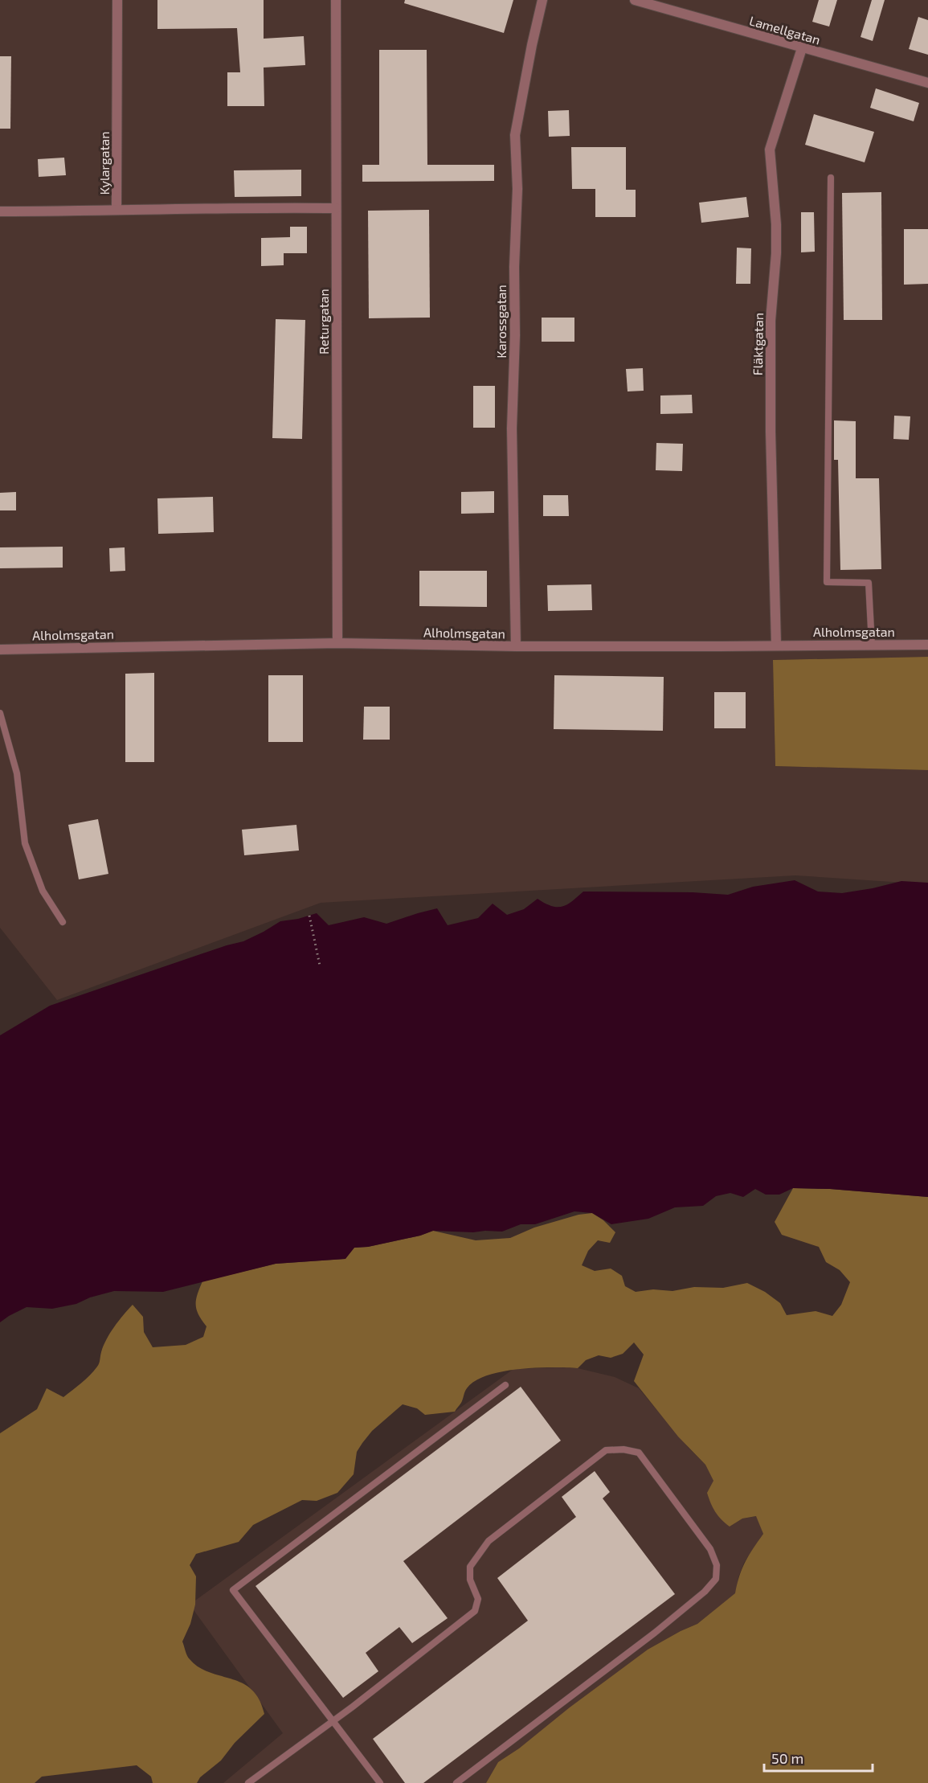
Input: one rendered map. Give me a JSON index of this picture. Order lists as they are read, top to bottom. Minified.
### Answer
{"streets":{"street":["Lamellgatan","Kylargatan","Returgatan","Karossgatan","Fläktgatan","Alholmsgatan"]},"crossings":[["Lamellgatan","Fläktgatan"],["Returgatan","Alholmsgatan"],["Karossgatan","Alholmsgatan"],["Fläktgatan","Alholmsgatan"]],"scale_bar":"50 m"}
